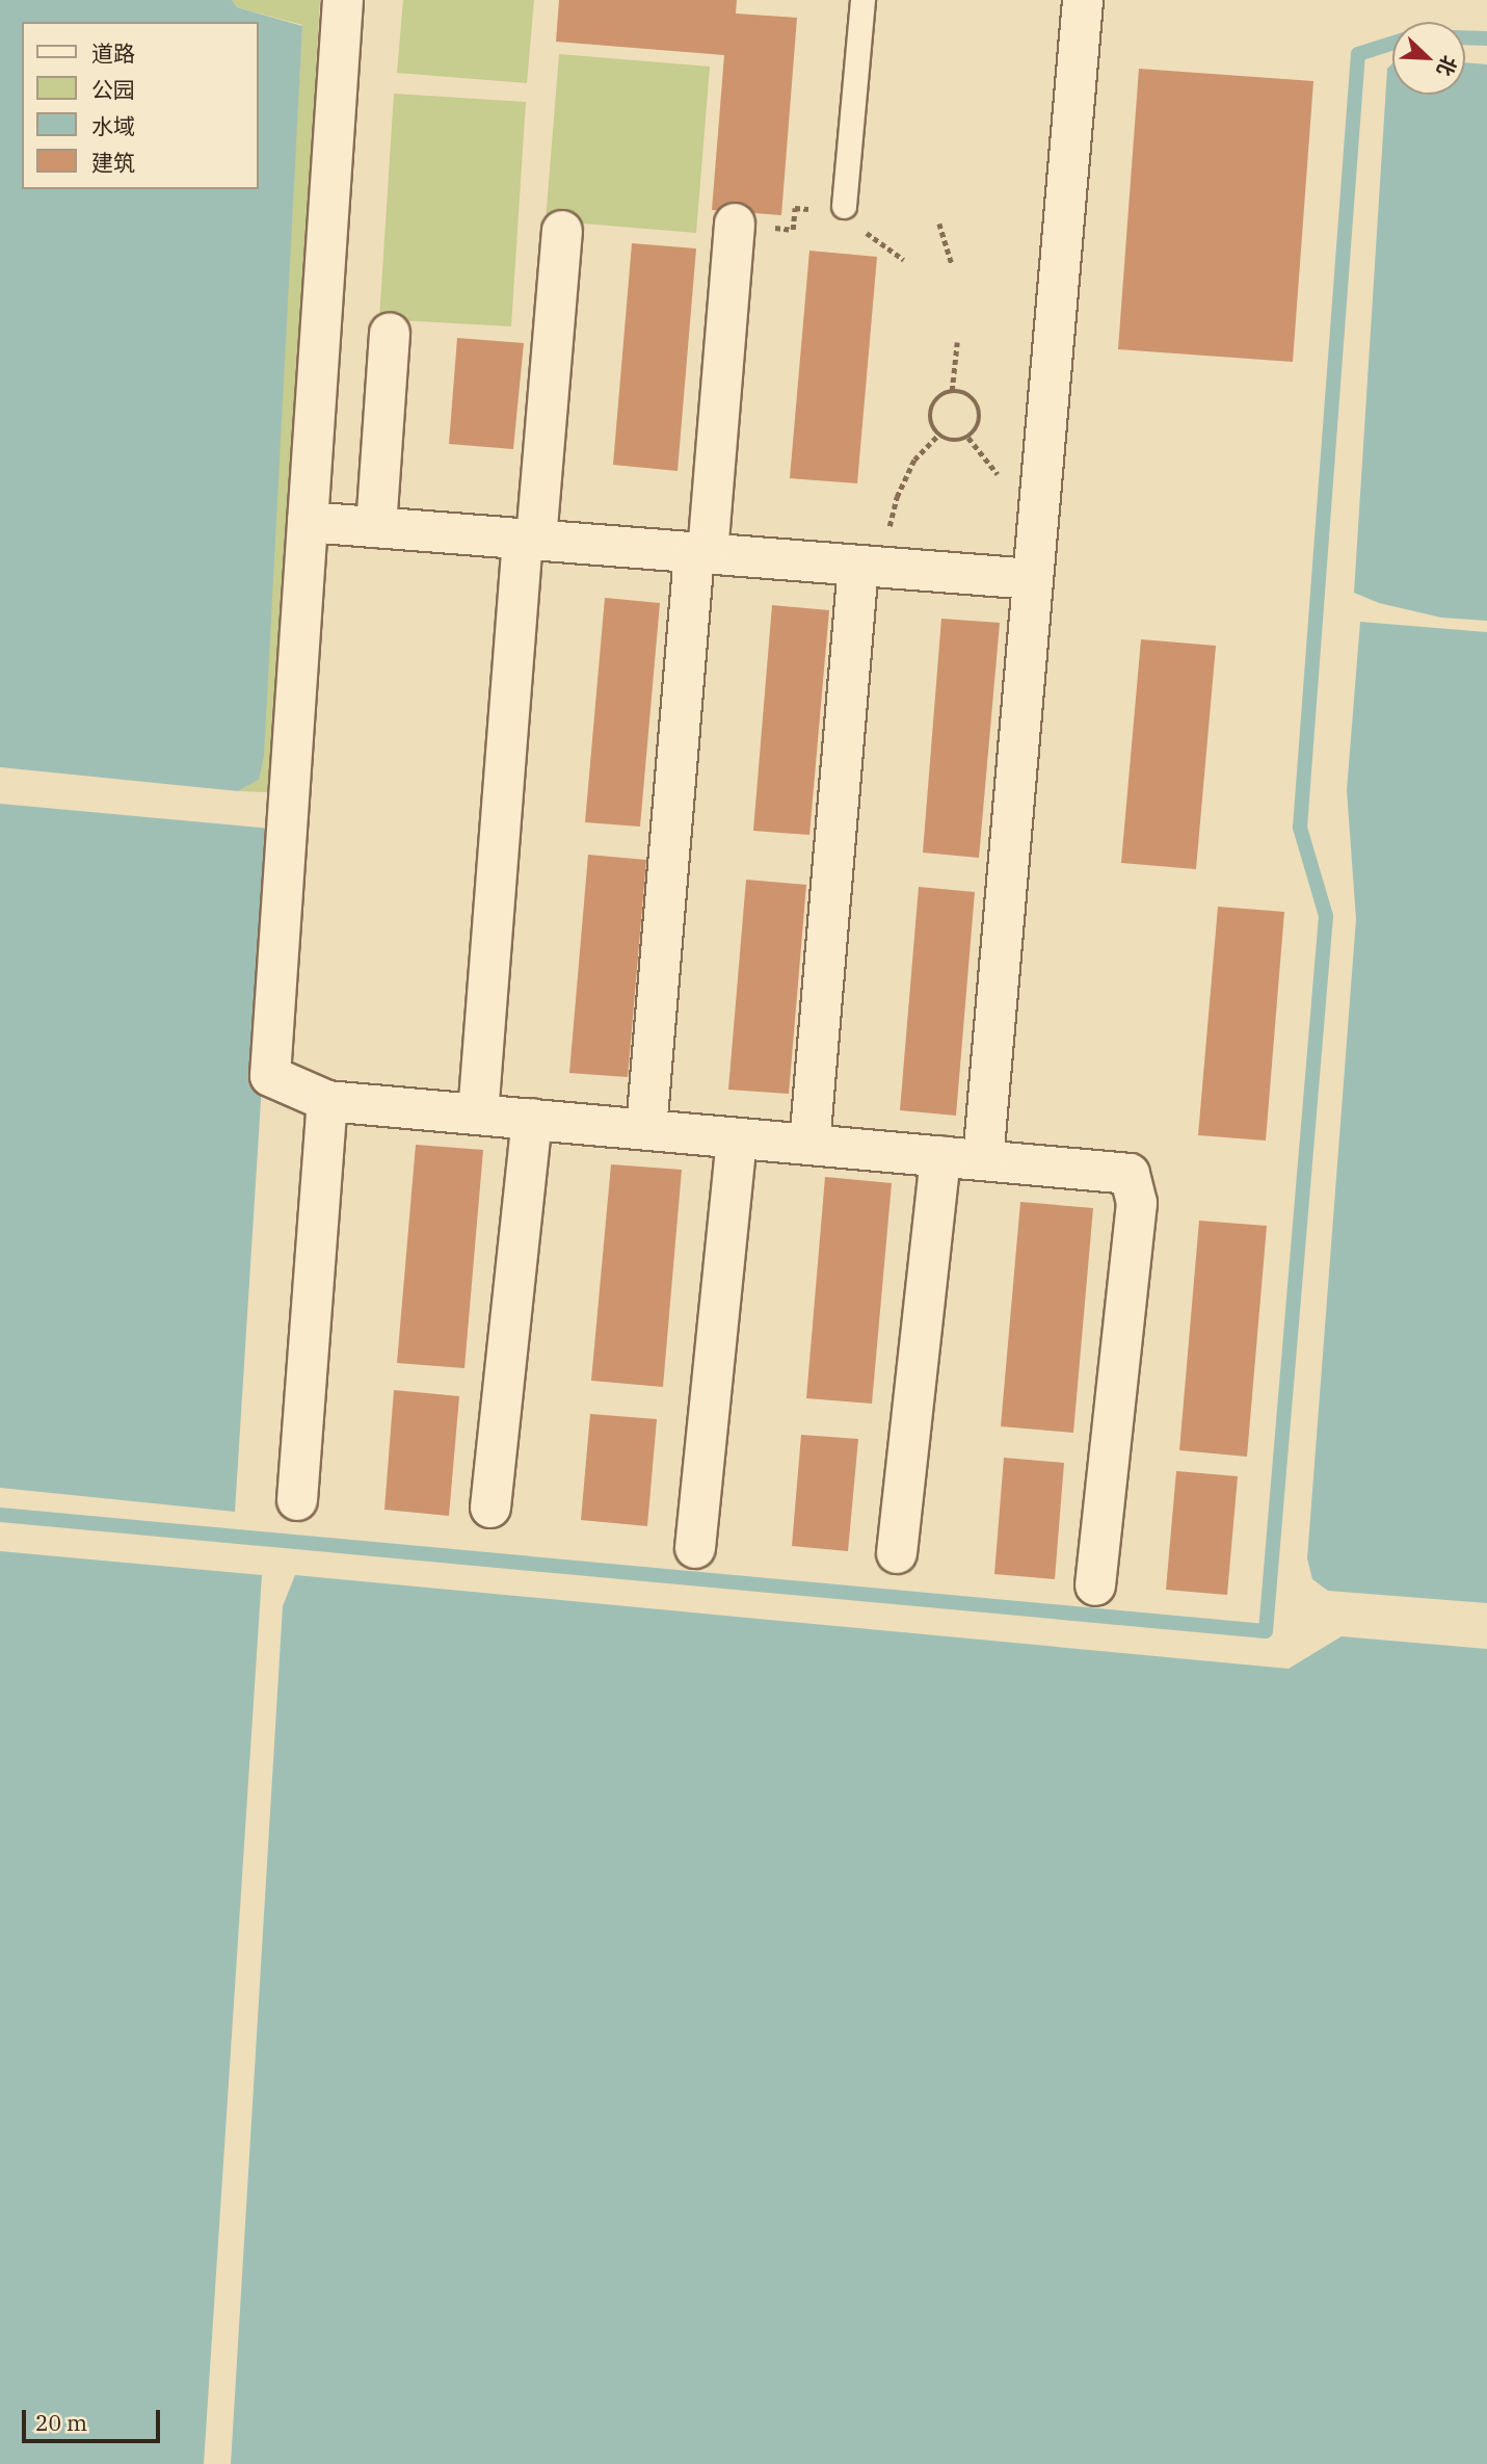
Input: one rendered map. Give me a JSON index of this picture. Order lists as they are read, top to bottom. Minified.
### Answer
{"legend":["道路","公园","水域","建筑"],"scale_bar":"20 m","north":"bottom right"}
